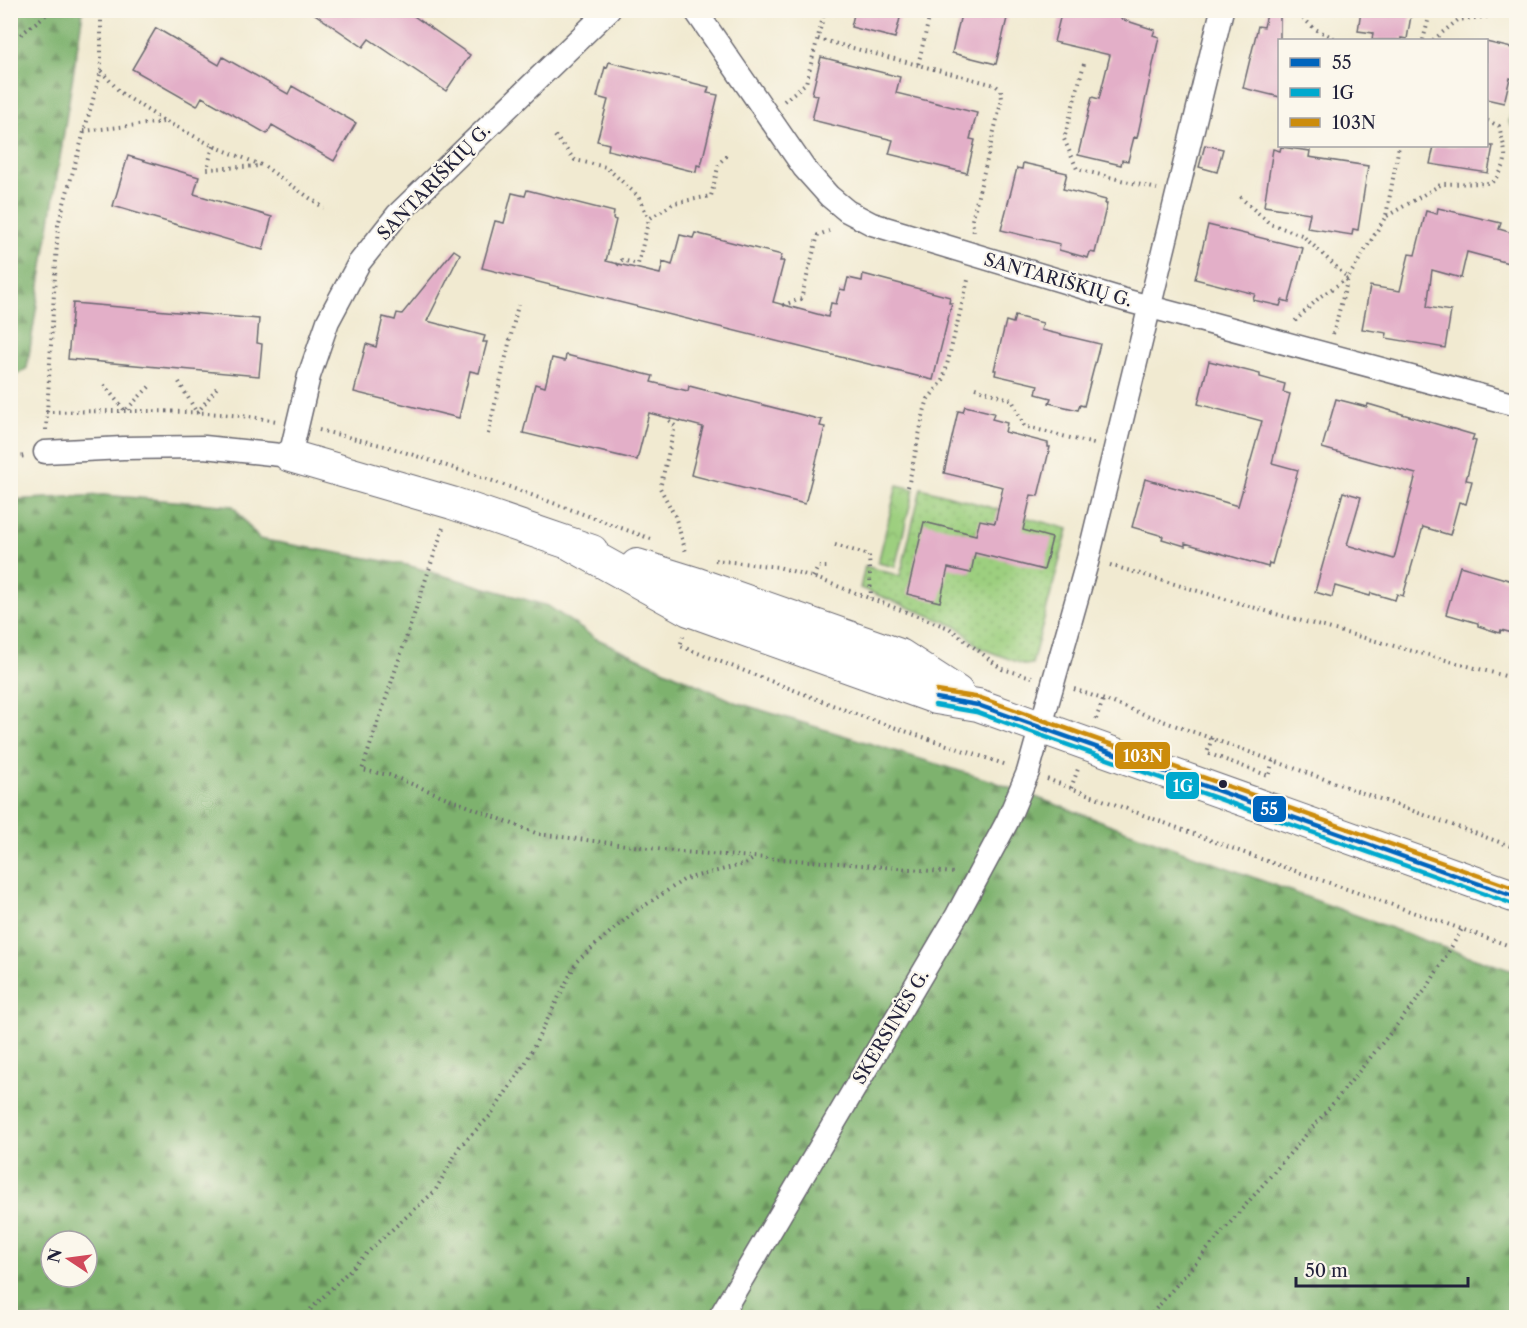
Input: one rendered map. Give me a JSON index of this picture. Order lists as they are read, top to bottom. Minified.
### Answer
{"streets":{"street":["SANTARIŠKIŲ G.","SKERSINĖS G."]},"crossings":[["SANTARIŠKIŲ G.","SKERSINĖS G."]],"lines":["transit line 103N","transit line 55","transit line 1G"],"legend":["55","1G","103N"],"scale_bar":"50 m","north":"left"}
